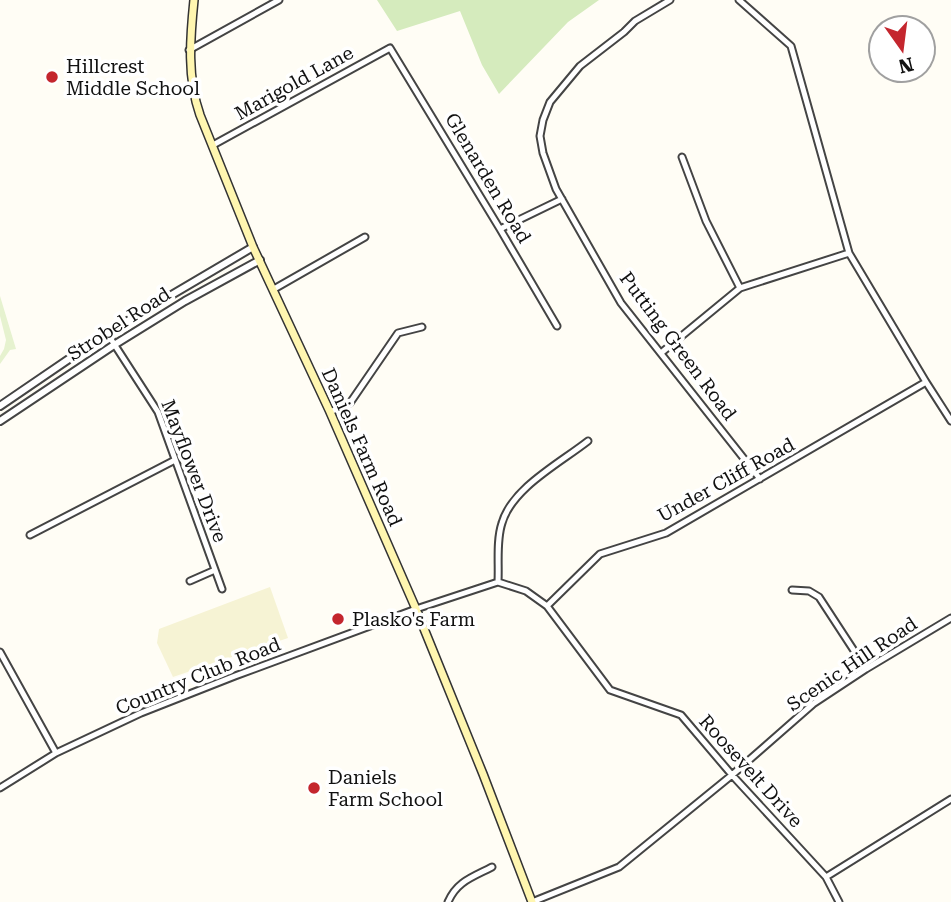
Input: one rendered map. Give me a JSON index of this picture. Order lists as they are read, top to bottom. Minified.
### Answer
{"streets":{"main road":["Daniels Farm Road"],"street":["Marigold Lane","Glenarden Road","Strobel Road","Putting Green Road","Mayflower Drive","Under Cliff Road","Scenic Hill Road","Country Club Road","Roosevelt Drive"]},"crossings":[["Marigold Lane","Glenarden Road"],["Marigold Lane","Daniels Farm Road"],["Strobel Road","Daniels Farm Road"],["Strobel Road","Mayflower Drive"],["Putting Green Road","Under Cliff Road"],["Daniels Farm Road","Scenic Hill Road"],["Daniels Farm Road","Country Club Road"],["Under Cliff Road","Roosevelt Drive"],["Scenic Hill Road","Roosevelt Drive"]],"places":["Hillcrest Middle School","Plasko's Farm","Daniels Farm School"],"north":"bottom"}
